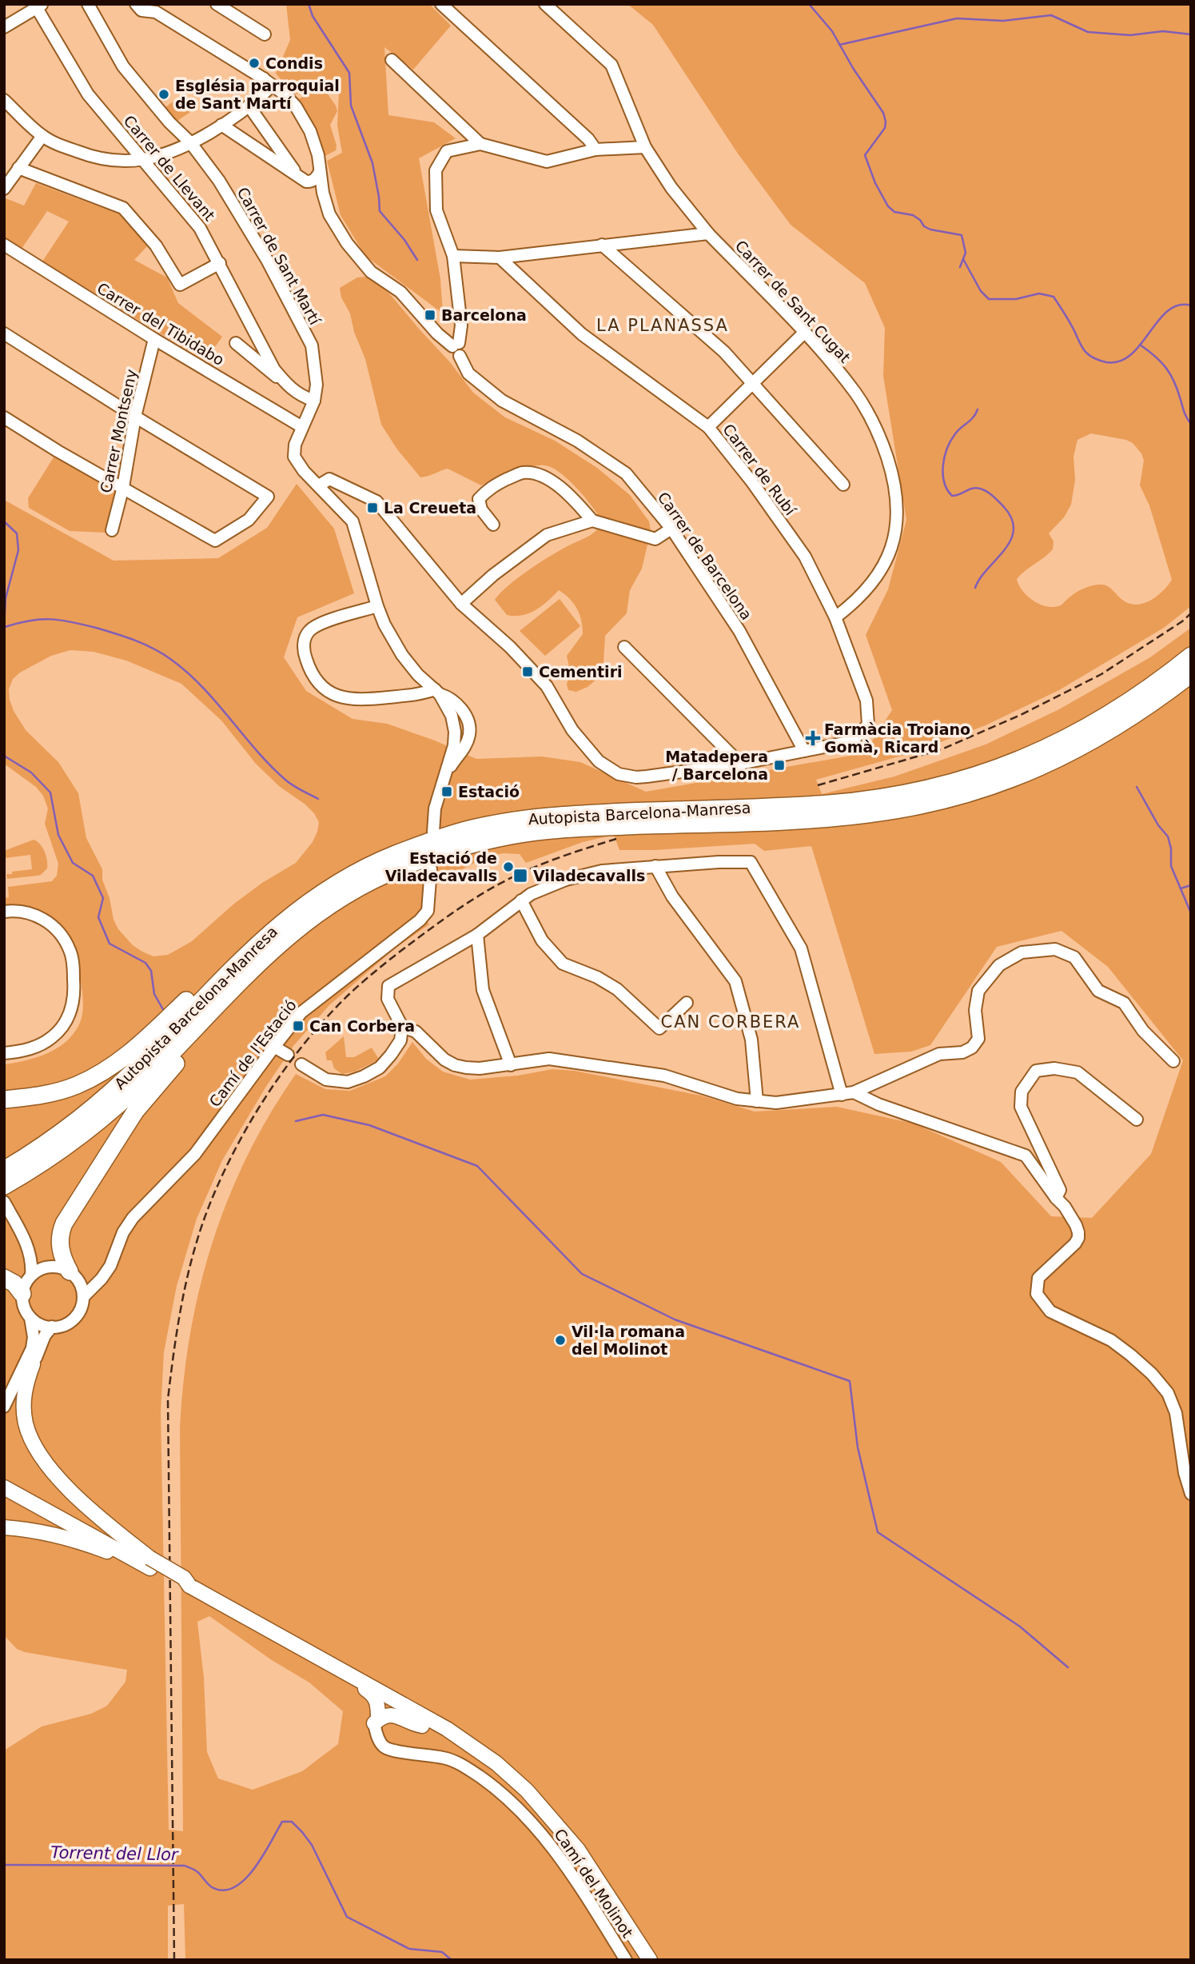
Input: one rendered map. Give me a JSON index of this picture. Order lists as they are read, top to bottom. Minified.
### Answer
{"streets":{"highway":["Autopista Barcelona-Manresa"],"street":["Carrer de Llevant","Carrer de Sant Martí","Carrer de Sant Cugat","Carrer del Tibidabo","Carrer Montseny","Carrer de Rubí","Carrer de Barcelona","Camí de l'Estació","Camí del Molinot"]},"crossings":[["Carrer de Llevant","Carrer de Sant Martí"],["Carrer de Sant Martí","Carrer del Tibidabo"],["Carrer de Sant Cugat","Carrer de Rubí"],["Carrer del Tibidabo","Carrer Montseny"],["Carrer de Rubí","Carrer de Barcelona"]],"districts":["LA PLANASSA","CAN CORBERA"],"water":["Torrent del Llor"],"places":{"other":["Condis","Església parroquial de Sant Martí","Estació de Viladecavalls","Vil·la romana del Molinot"],"transit":["Barcelona","La Creueta","Cementiri","Matadepera / Barcelona","Estació","Viladecavalls","Can Corbera"],"health":["Farmàcia Troiano Gomà, Ricard"]}}
